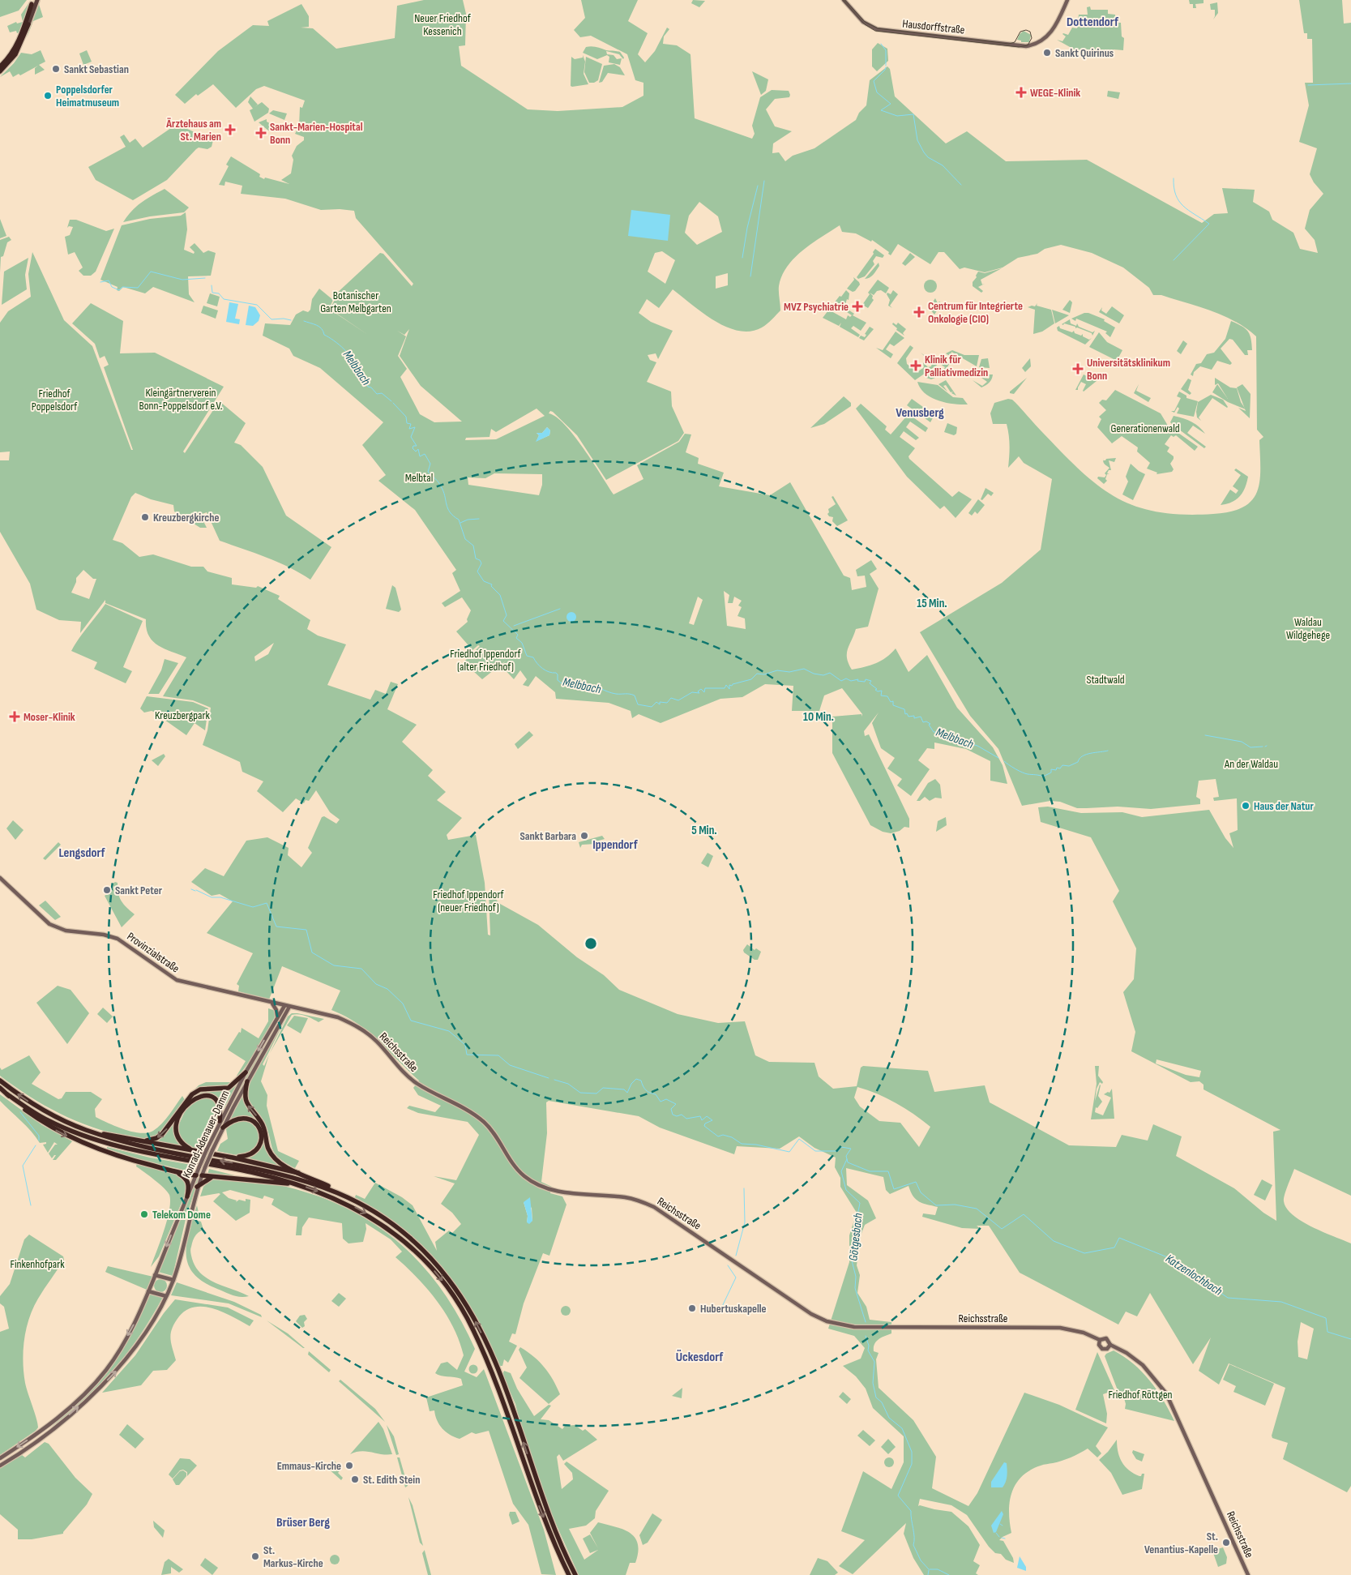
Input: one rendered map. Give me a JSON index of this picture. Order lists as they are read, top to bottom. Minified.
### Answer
{"streets":{"main road":["Hausdorffstraße","Provinzialstraße","Reichsstraße","Konrad-Adenauer-Damm"]},"crossings":[["Provinzialstraße","Reichsstraße"],["Provinzialstraße","Konrad-Adenauer-Damm"],["Reichsstraße","Konrad-Adenauer-Damm"]],"districts":["Dottendorf","Venusberg","Ippendorf","Lengsdorf","Ückesdorf","Brüser Berg"],"water":["Melbbach","Götgesbach","Katzenlochbach"],"parks":["Neuer Friedhof Kessenich","Botanischer Garten Melbgarten","Kleingärtnerverein Bonn-Poppelsdorf e.V.","Friedhof Poppelsdorf","Generationenwald","Melbtal","Waldau Wildgehege","Friedhof Ippendorf (alter Friedhof)","Stadtwald","Kreuzbergpark","An der Waldau","Friedhof Ippendorf (neuer Friedhof)","Finkenhofpark","Friedhof Röttgen"],"places":{"other":["Sankt Quirinus","Sankt Sebastian","Poppelsdorfer Heimatmuseum","Kreuzbergkirche","Haus der Natur","Sankt Barbara","Sankt Peter","Telekom Dome","Hubertuskapelle","Emmaus-Kirche","St. Edith Stein","St. Venantius-Kapelle","St. Markus-Kirche"],"health":["WEGE-Klinik","Ärztehaus am St. Marien","Sankt-Marien-Hospital Bonn","MVZ Psychiatrie","Centrum für Integrierte Onkologie (CIO)","Klinik für Palliativmedizin","Universitätsklinikum Bonn","Moser-Klinik"]},"rings":["15 Min.","10 Min.","5 Min."]}
